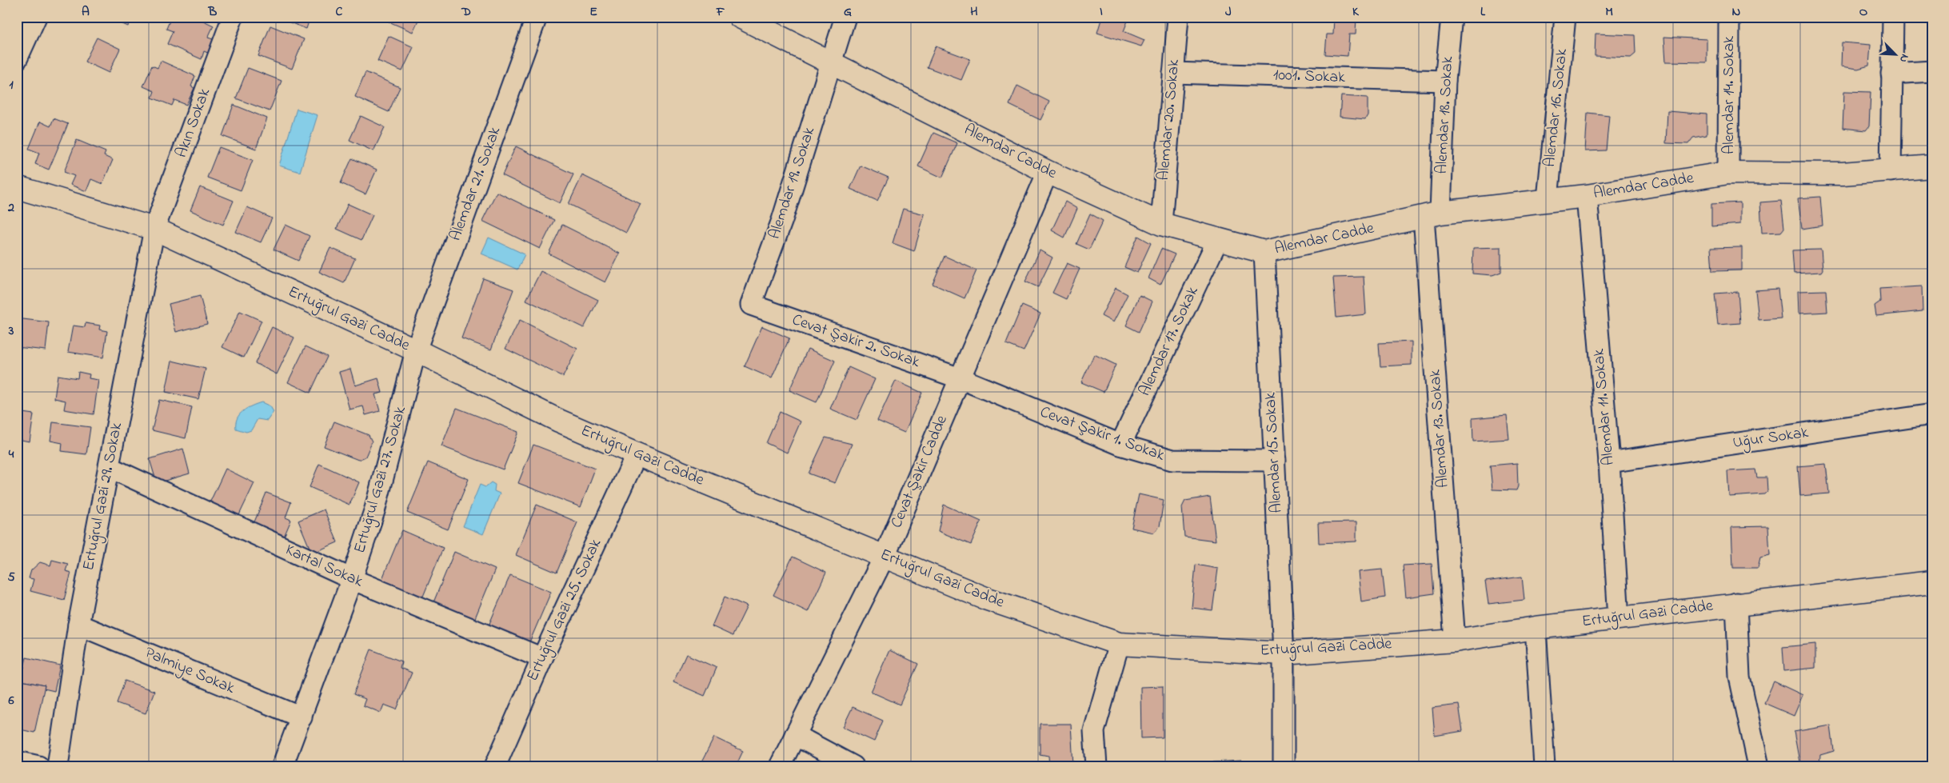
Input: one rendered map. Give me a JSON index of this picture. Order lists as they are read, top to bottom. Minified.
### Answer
{"streets":{"street":["1001. Sokak","Alemdar 14. Sokak","Alemdar 16. Sokak","Alemdar 18. Sokak","Alemdar 20. Sokak","Akın Sokak","Alemdar Cadde","Alemdar 19. Sokak","Alemdar 21. Sokak","Ertuğrul Gazi Cadde","Cevat Şakir 2. Sokak","Alemdar 17. Sokak","Alemdar 11. Sokak","Alemdar 13. Sokak","Cevat Şakir 1. Sokak","Uğur Sokak","Alemdar 15. Sokak","Cevat Şakir Cadde","Ertuğrul Gazi 27. Sokak","Ertuğrul Gazi 29. Sokak","Kartal Sokak","Ertuğrul Gazi 25. Sokak","Palmiye Sokak"]},"crossings":[["1001. Sokak","Alemdar 18. Sokak"],["1001. Sokak","Alemdar 20. Sokak"],["Alemdar 14. Sokak","Alemdar Cadde"],["Alemdar 16. Sokak","Alemdar Cadde"],["Alemdar 18. Sokak","Alemdar Cadde"],["Alemdar 18. Sokak","Alemdar 13. Sokak"],["Alemdar 20. Sokak","Alemdar Cadde"],["Akın Sokak","Ertuğrul Gazi Cadde"],["Akın Sokak","Ertuğrul Gazi 29. Sokak"],["Alemdar Cadde","Alemdar 19. Sokak"],["Alemdar Cadde","Alemdar 17. Sokak"],["Alemdar Cadde","Alemdar 11. Sokak"],["Alemdar Cadde","Alemdar 13. Sokak"],["Alemdar Cadde","Alemdar 15. Sokak"],["Alemdar Cadde","Cevat Şakir Cadde"],["Alemdar 19. Sokak","Cevat Şakir 2. Sokak"],["Alemdar 21. Sokak","Ertuğrul Gazi Cadde"],["Alemdar 21. Sokak","Ertuğrul Gazi 27. Sokak"],["Ertuğrul Gazi Cadde","Alemdar 11. Sokak"],["Ertuğrul Gazi Cadde","Alemdar 13. Sokak"],["Ertuğrul Gazi Cadde","Alemdar 15. Sokak"],["Ertuğrul Gazi Cadde","Cevat Şakir Cadde"],["Ertuğrul Gazi Cadde","Ertuğrul Gazi 27. Sokak"],["Ertuğrul Gazi Cadde","Ertuğrul Gazi 29. Sokak"],["Ertuğrul Gazi Cadde","Ertuğrul Gazi 25. Sokak"],["Cevat Şakir 2. Sokak","Cevat Şakir 1. Sokak"],["Cevat Şakir 2. Sokak","Cevat Şakir Cadde"],["Alemdar 17. Sokak","Cevat Şakir 1. Sokak"],["Alemdar 11. Sokak","Uğur Sokak"],["Cevat Şakir 1. Sokak","Alemdar 15. Sokak"],["Cevat Şakir 1. Sokak","Cevat Şakir Cadde"],["Ertuğrul Gazi 27. Sokak","Kartal Sokak"],["Ertuğrul Gazi 27. Sokak","Palmiye Sokak"],["Ertuğrul Gazi 29. Sokak","Kartal Sokak"],["Ertuğrul Gazi 29. Sokak","Palmiye Sokak"],["Kartal Sokak","Ertuğrul Gazi 25. Sokak"]],"north":"bottom right","grid":{"columns":["A","B","C","D","E","F","G","H","I","J","K","L","M","N","O"],"rows":["1","2","3","4","5","6"]}}
